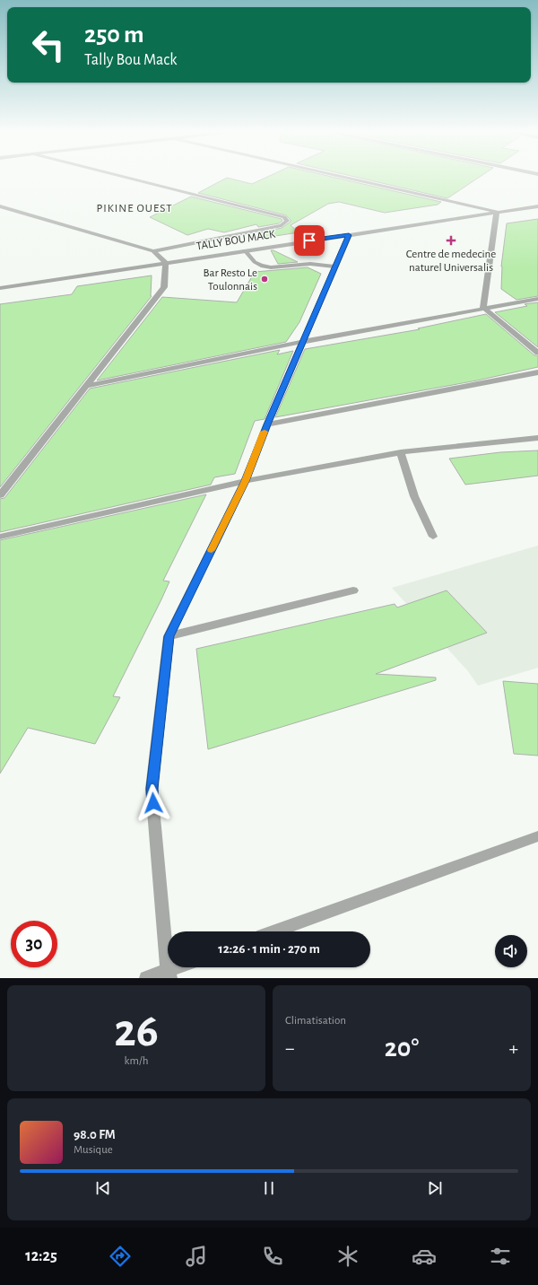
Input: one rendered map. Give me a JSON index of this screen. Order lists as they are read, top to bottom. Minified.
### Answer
{"streets":{"street":["TALLY BOU MACK"]},"districts":["PIKINE OUEST"],"places":{"health":["Centre de medecine naturel Universalis"],"other":["Bar Resto Le Toulonnais"]},"page":{"turn":["250 m","Tally Bou Mack"],"limit":"30","trip":"12:26 · 1 min · 270 m","tile":[["26","km/h"],"Climatisation"],"heat":["−","20°","+"],"song":["98.0 FM","Musique"],"tabs":"12:25"}}
